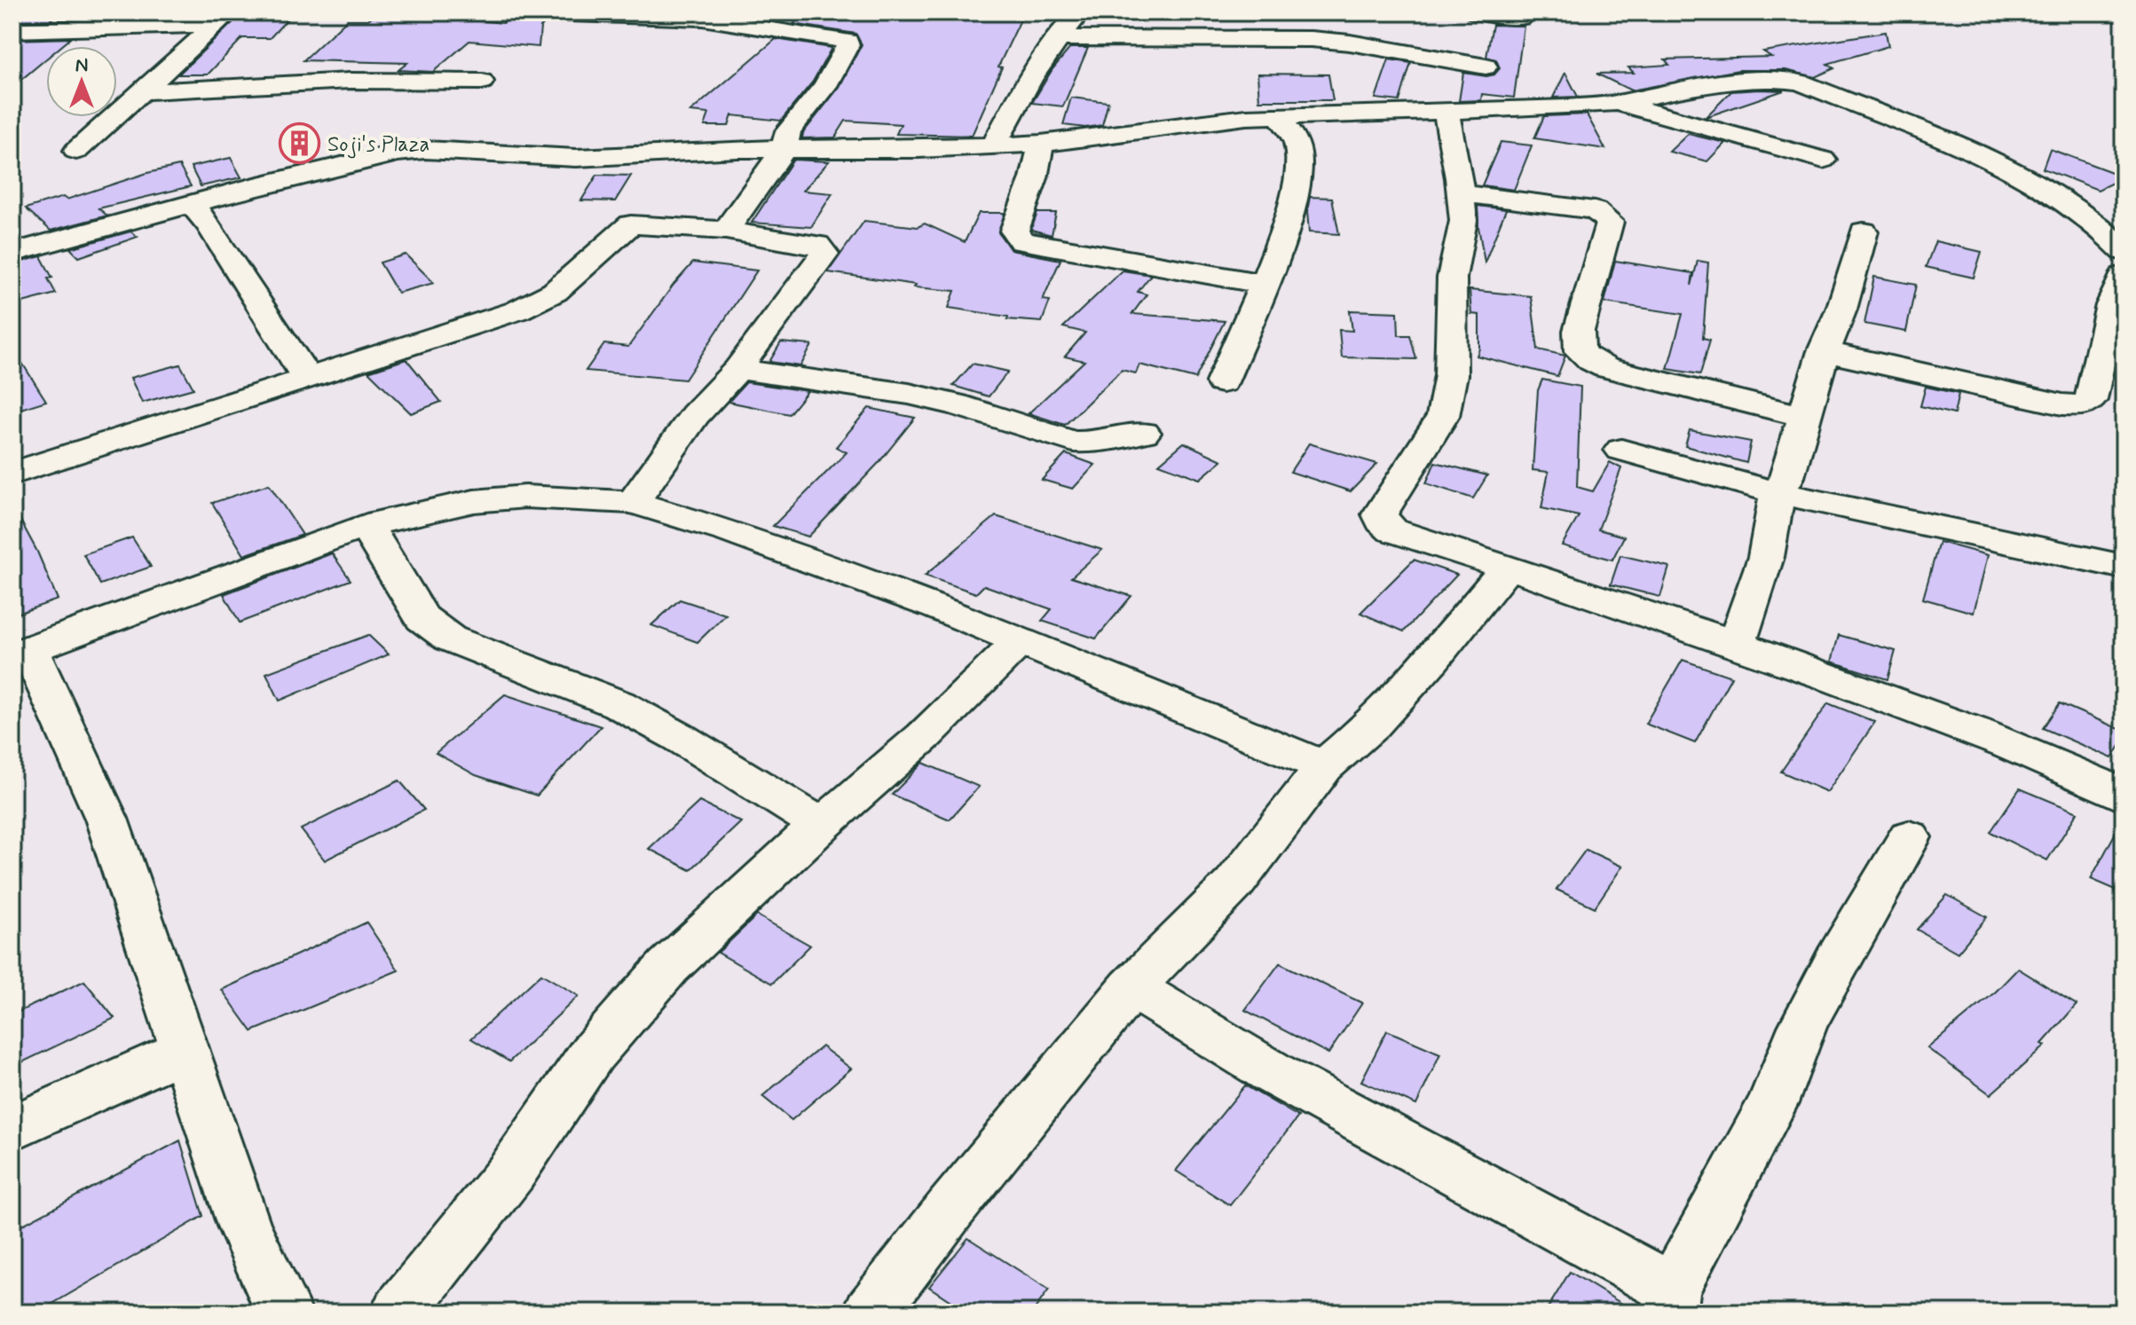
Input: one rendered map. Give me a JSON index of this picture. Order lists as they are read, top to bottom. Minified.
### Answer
{"places":{"building":["Soji's Plaza"]},"north":"top"}
